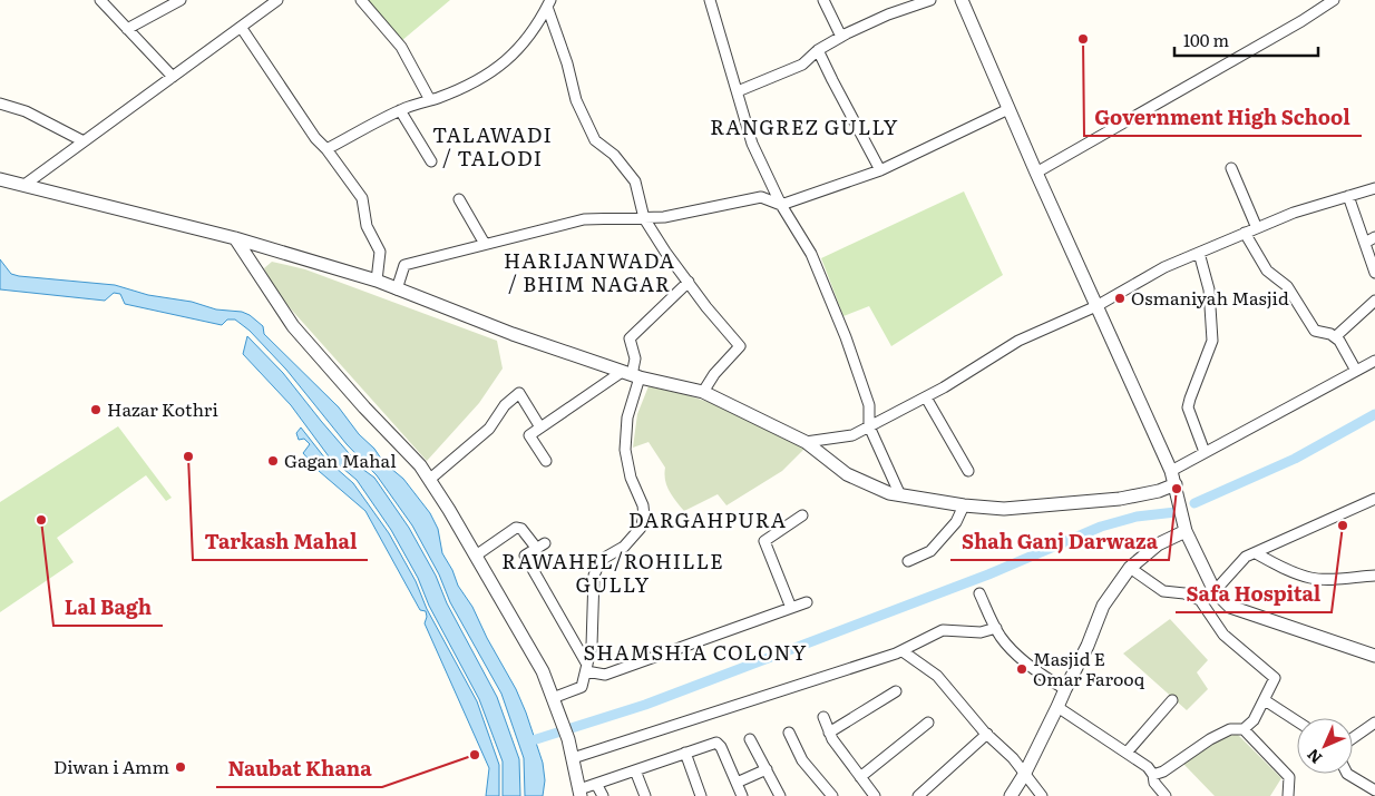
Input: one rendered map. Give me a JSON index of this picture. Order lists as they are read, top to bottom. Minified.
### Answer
{"districts":["RANGREZ GULLY","TALAWADI / TALODI","HARIJANWADA / BHIM NAGAR","DARGAHPURA","RAWAHEL/ROHILLE GULLY","SHAMSHIA COLONY"],"places":["Government High School","Osmaniyah Masjid","Hazar Kothri","Tarkash Mahal","Gagan Mahal","Shah Ganj Darwaza","Lal Bagh","Safa Hospital","Masjid E Omar Farooq","Naubat Khana","Diwan i Amm"],"scale_bar":"100 m","north":"bottom left"}
